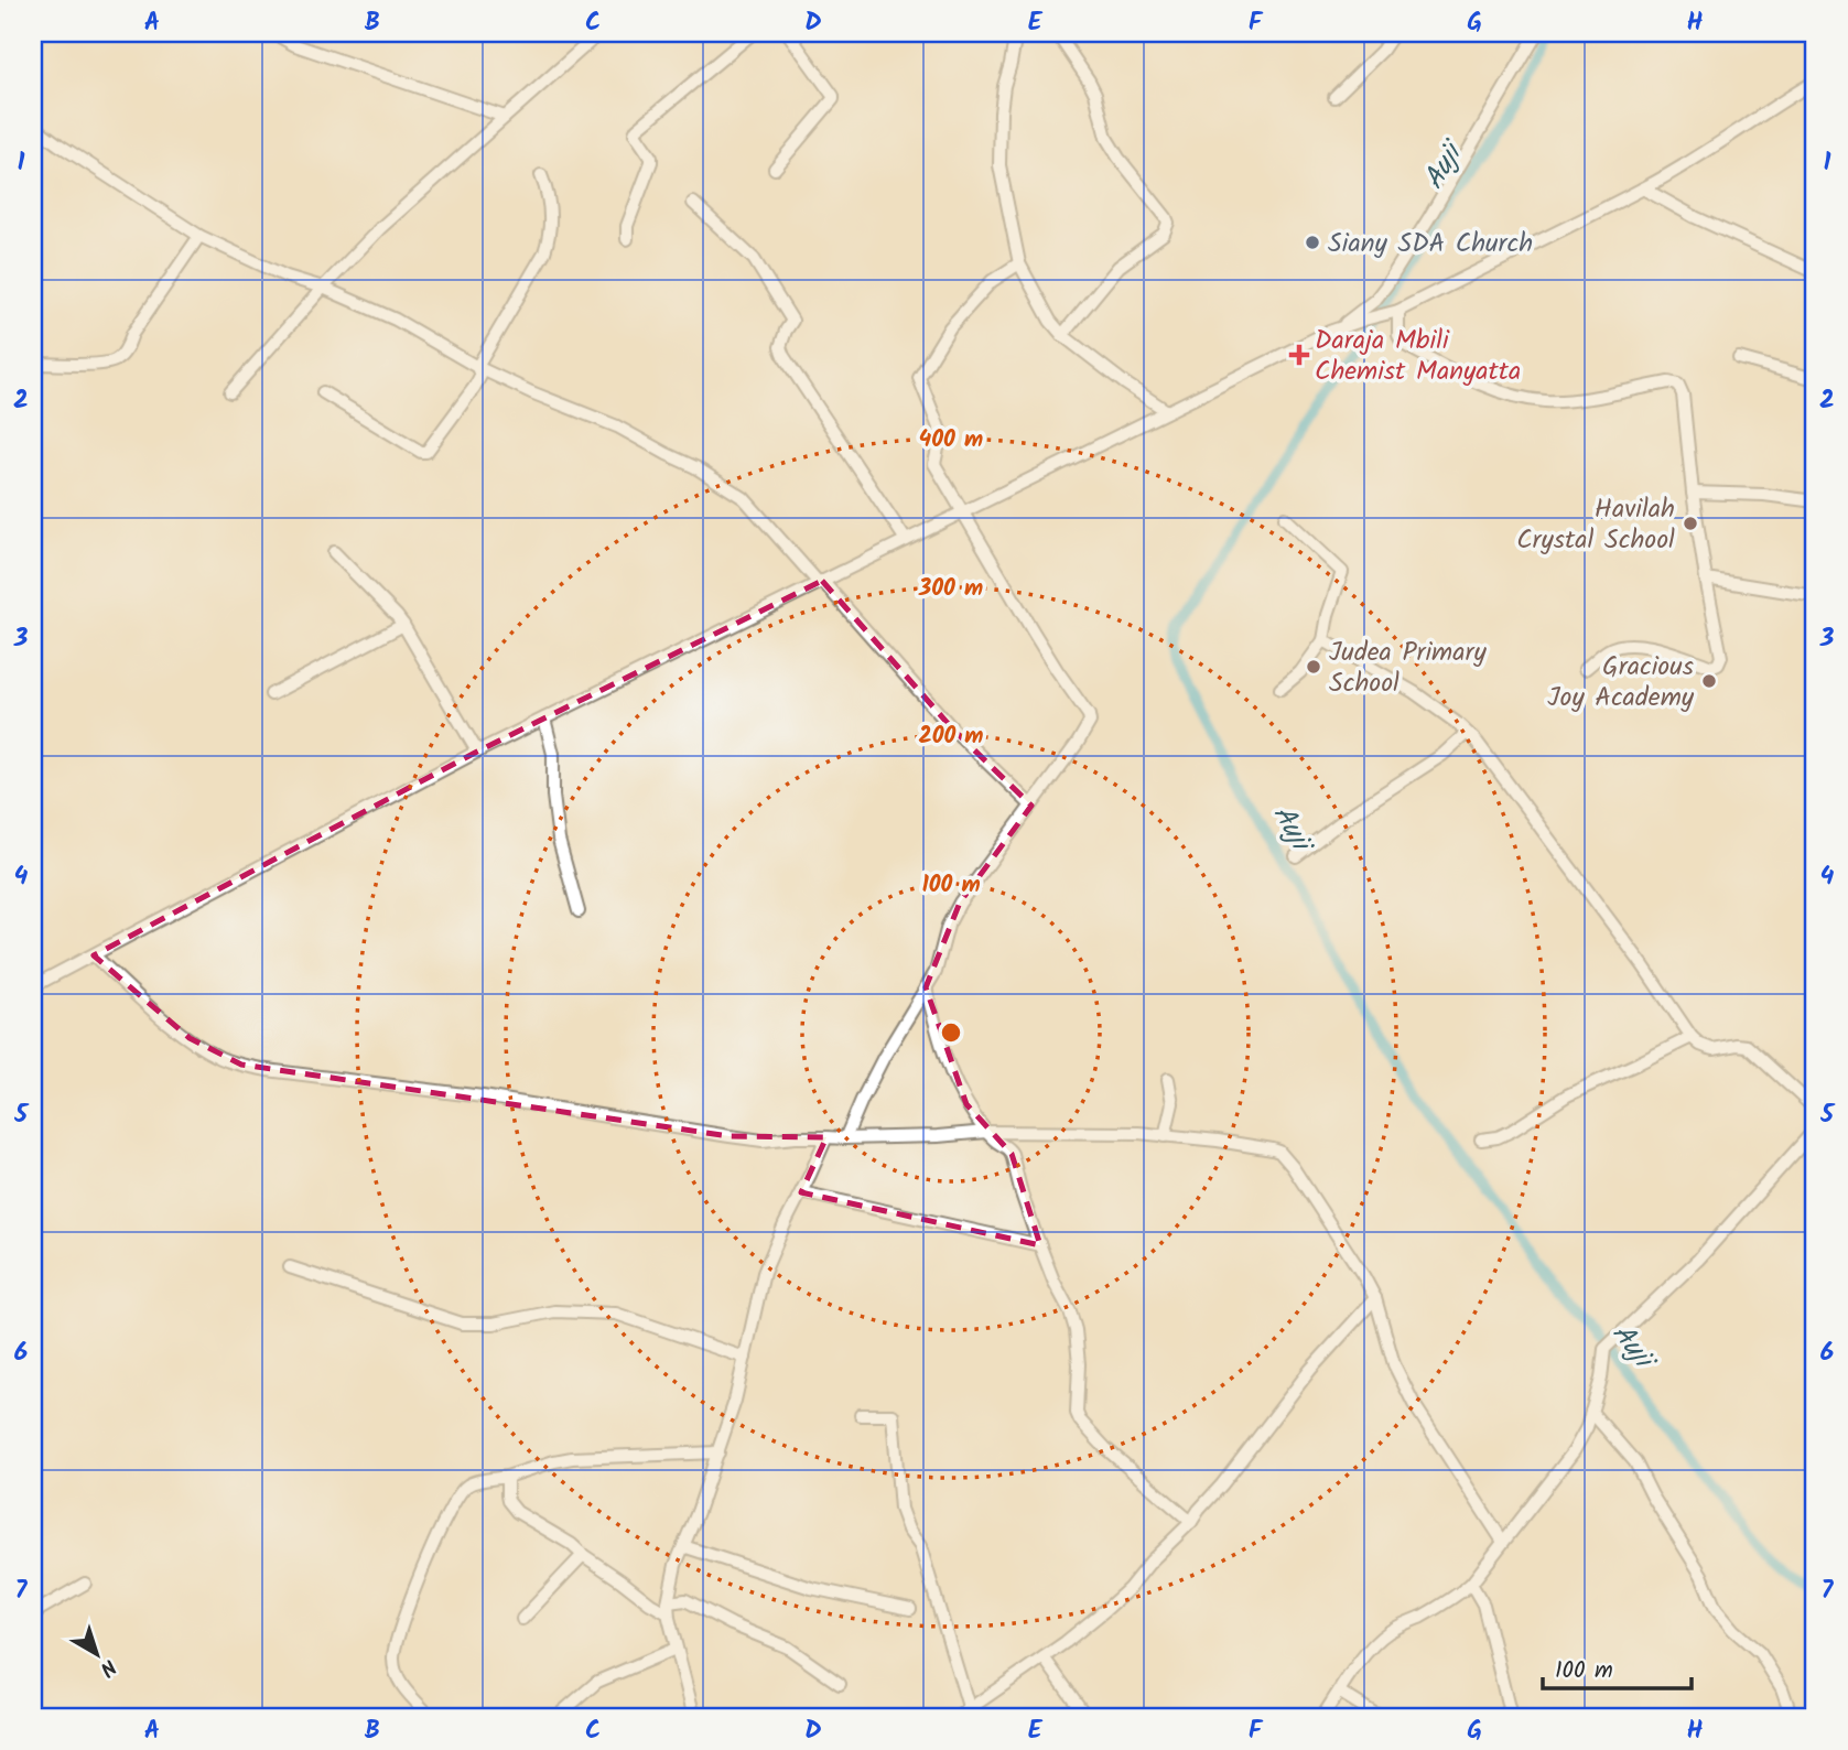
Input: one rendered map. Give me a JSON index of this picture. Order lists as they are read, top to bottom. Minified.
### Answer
{"water":["Auji"],"places":{"other":["Siany SDA Church","Havilah Crystal School","Judea Primary School","Gracious Joy Academy"],"health":["Daraja Mbili Chemist Manyatta"]},"scale_bar":"100 m","north":"bottom right","grid":{"columns":["A","B","C","D","E","F","G","H"],"rows":["1","2","3","4","5","6","7"]},"rings":["400 m","300 m","200 m","100 m"]}
